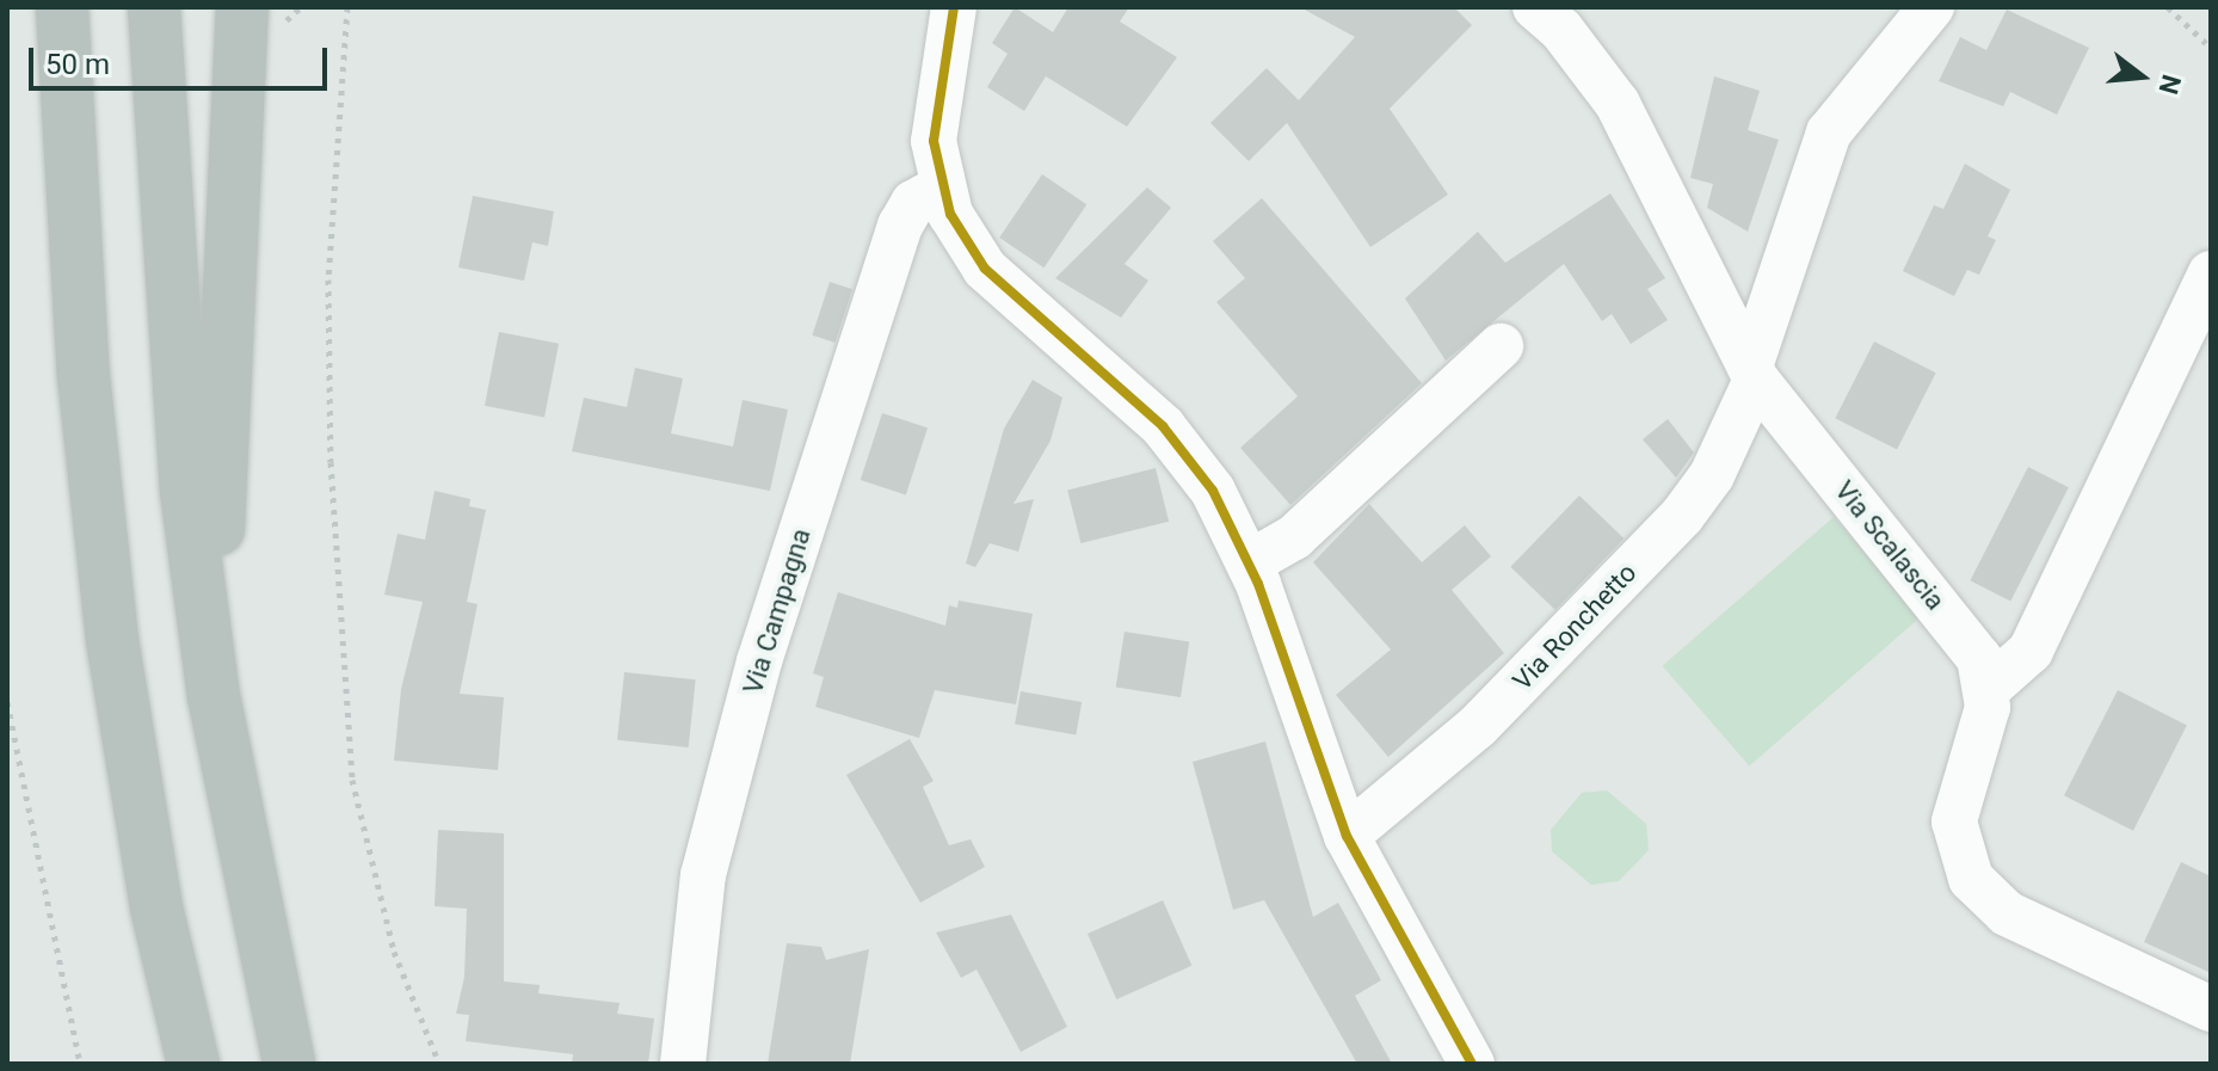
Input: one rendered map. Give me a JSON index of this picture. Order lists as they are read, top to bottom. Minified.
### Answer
{"streets":{"street":["Via Scalascia","Via Campagna","Via Ronchetto"]},"crossings":[["Via Scalascia","Via Ronchetto"]],"scale_bar":"50 m","north":"right"}
